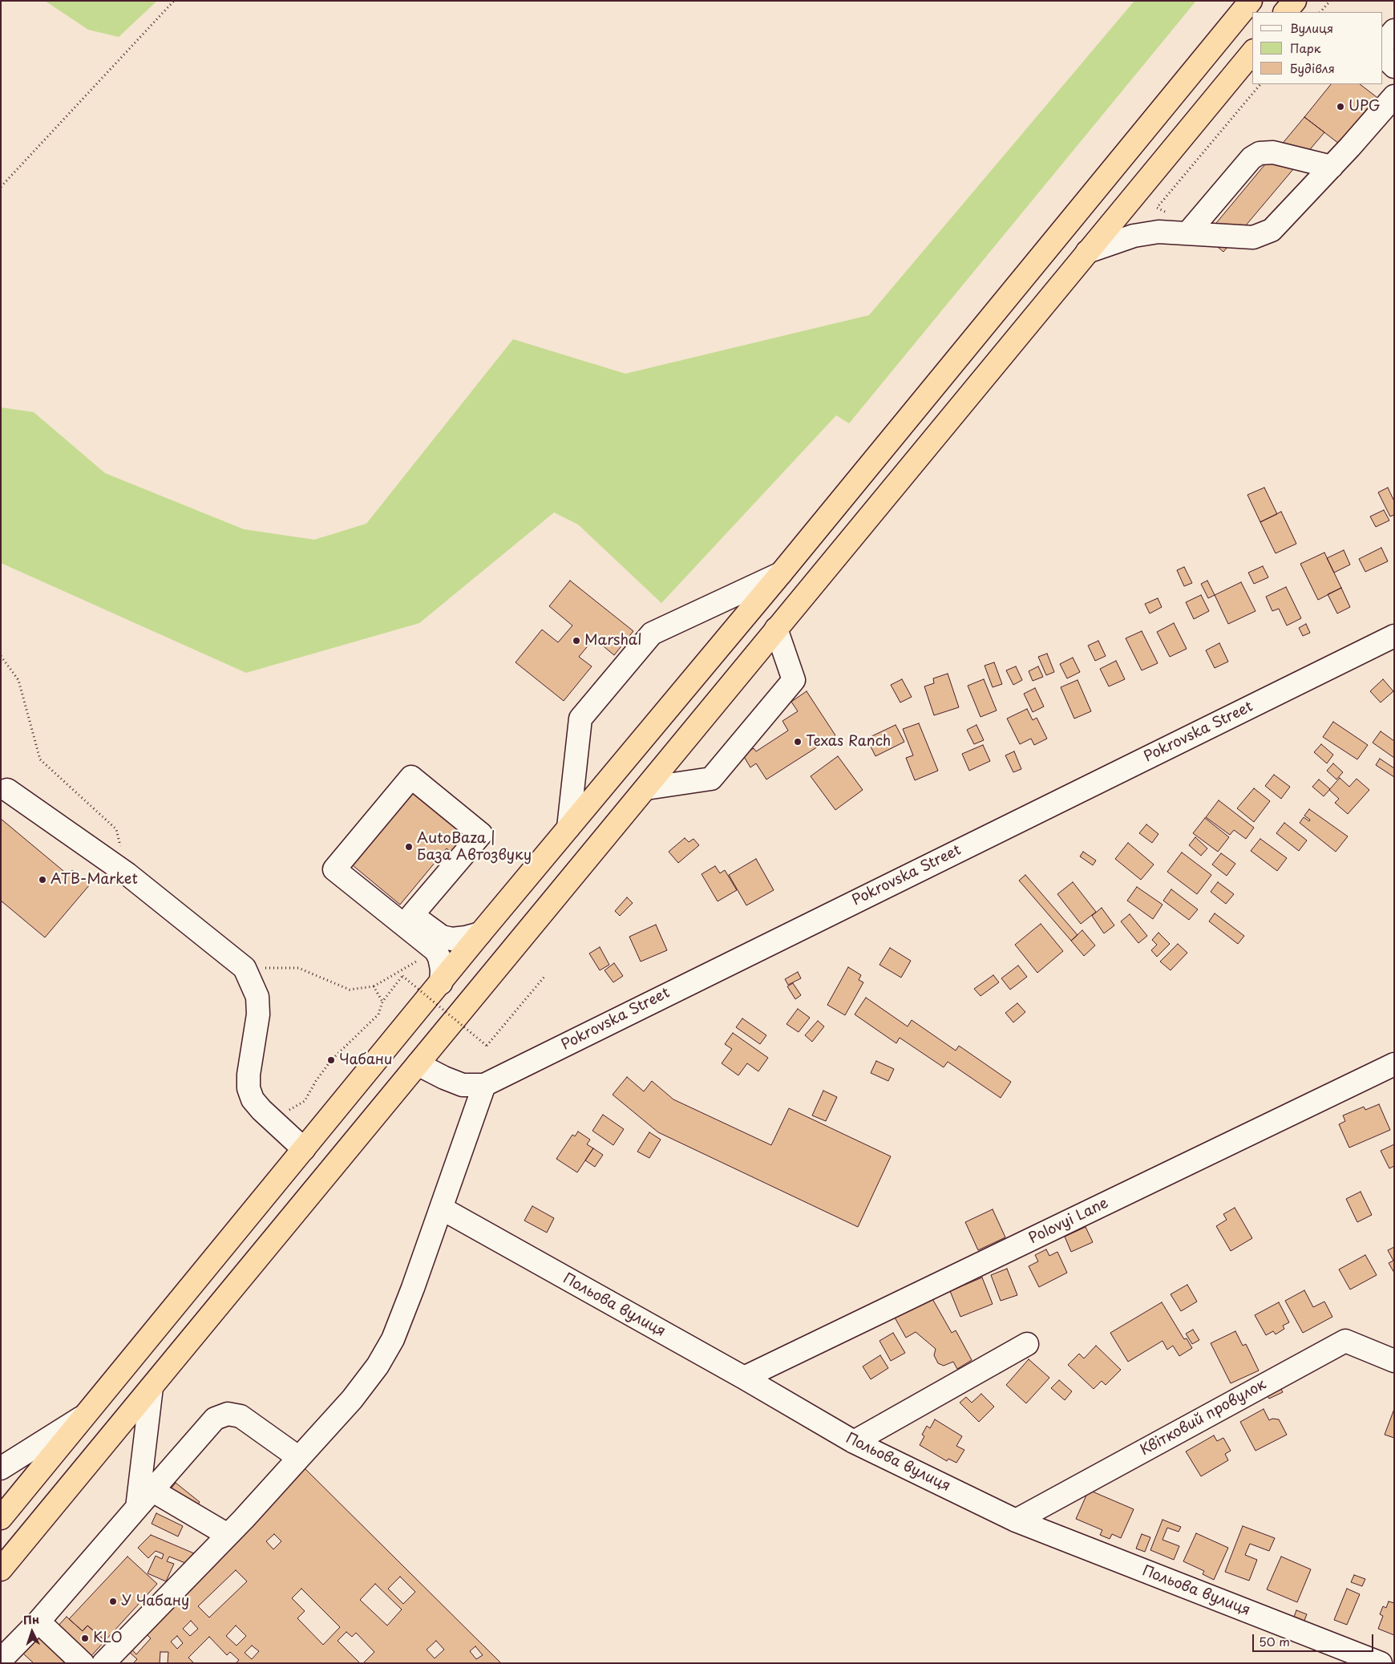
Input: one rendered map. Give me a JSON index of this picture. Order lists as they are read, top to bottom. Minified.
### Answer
{"streets":{"street":["Pokrovska Street","Polovyi Lane","Польова вулиця","Квітковий провулок"]},"crossings":[["Polovyi Lane","Польова вулиця"],["Польова вулиця","Квітковий провулок"]],"places":["UPG","Marshal","Texas Ranch","AutoBaza | База Автозвуку","ATB-Market","Чабани","У Чабану","KLO"],"legend":["Вулиця","Парк","Будівля"],"scale_bar":"50 m","north":"top"}
